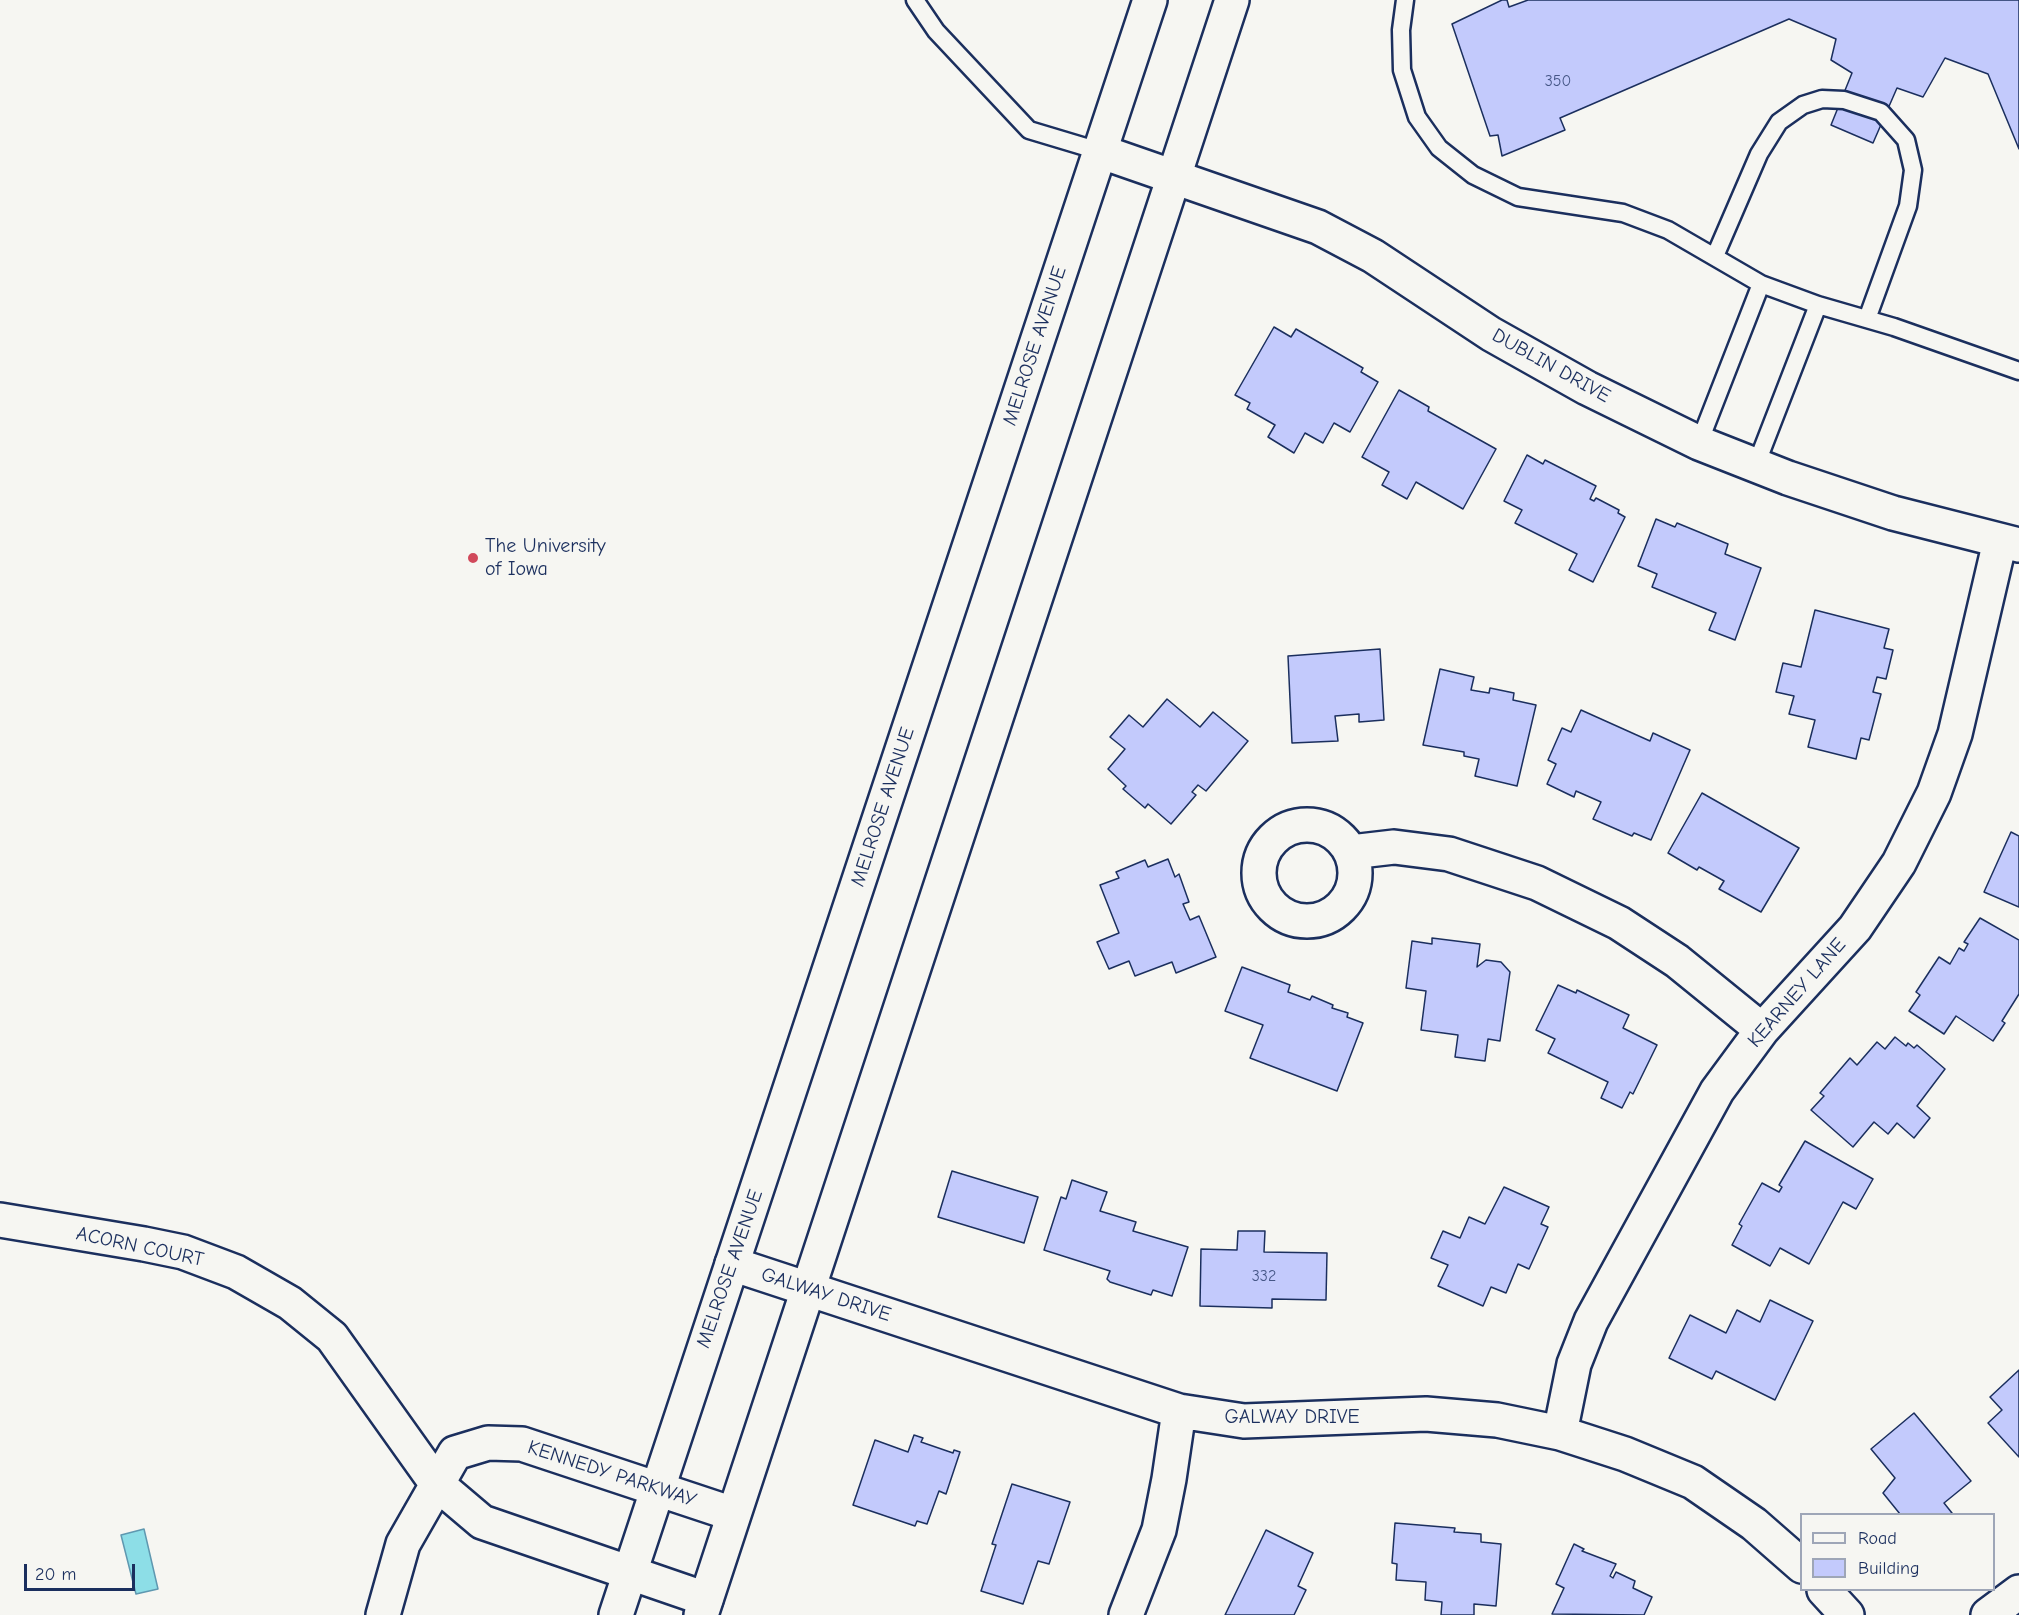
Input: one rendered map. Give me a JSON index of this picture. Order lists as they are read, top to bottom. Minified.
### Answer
{"streets":{"street":["MELROSE AVENUE","DUBLIN DRIVE","KEARNEY LANE","ACORN COURT","GALWAY DRIVE","KENNEDY PARKWAY"]},"crossings":[["MELROSE AVENUE","DUBLIN DRIVE"],["MELROSE AVENUE","GALWAY DRIVE"],["MELROSE AVENUE","KENNEDY PARKWAY"],["DUBLIN DRIVE","KEARNEY LANE"],["KEARNEY LANE","GALWAY DRIVE"],["ACORN COURT","KENNEDY PARKWAY"]],"places":["The University of Iowa"],"house_numbers":["350","332"],"legend":["Road","Building"],"scale_bar":"20 m"}
